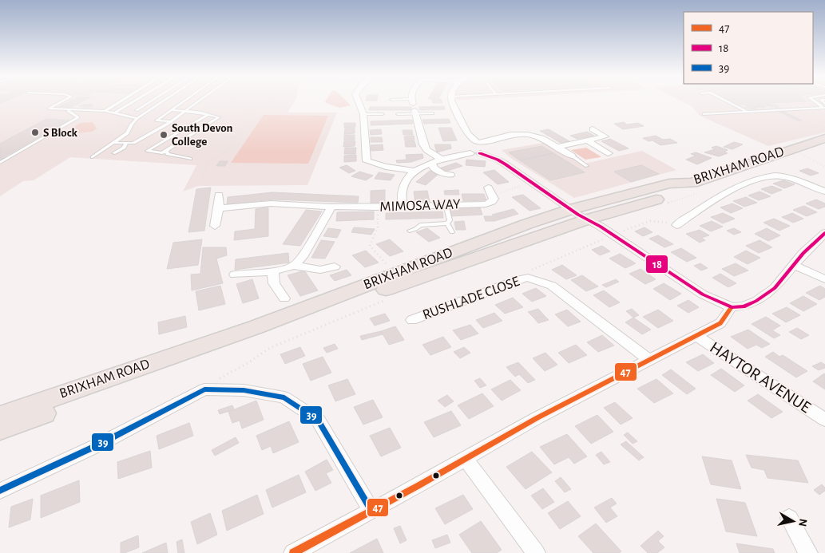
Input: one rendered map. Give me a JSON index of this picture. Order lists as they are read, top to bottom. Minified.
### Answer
{"streets":{"main road":["BRIXHAM ROAD"],"street":["MIMOSA WAY","RUSHLADE CLOSE","HAYTOR AVENUE"]},"places":["S Block","South Devon College"],"lines":["transit line 18","transit line 47","transit line 39"],"legend":["47","18","39"],"north":"right"}
